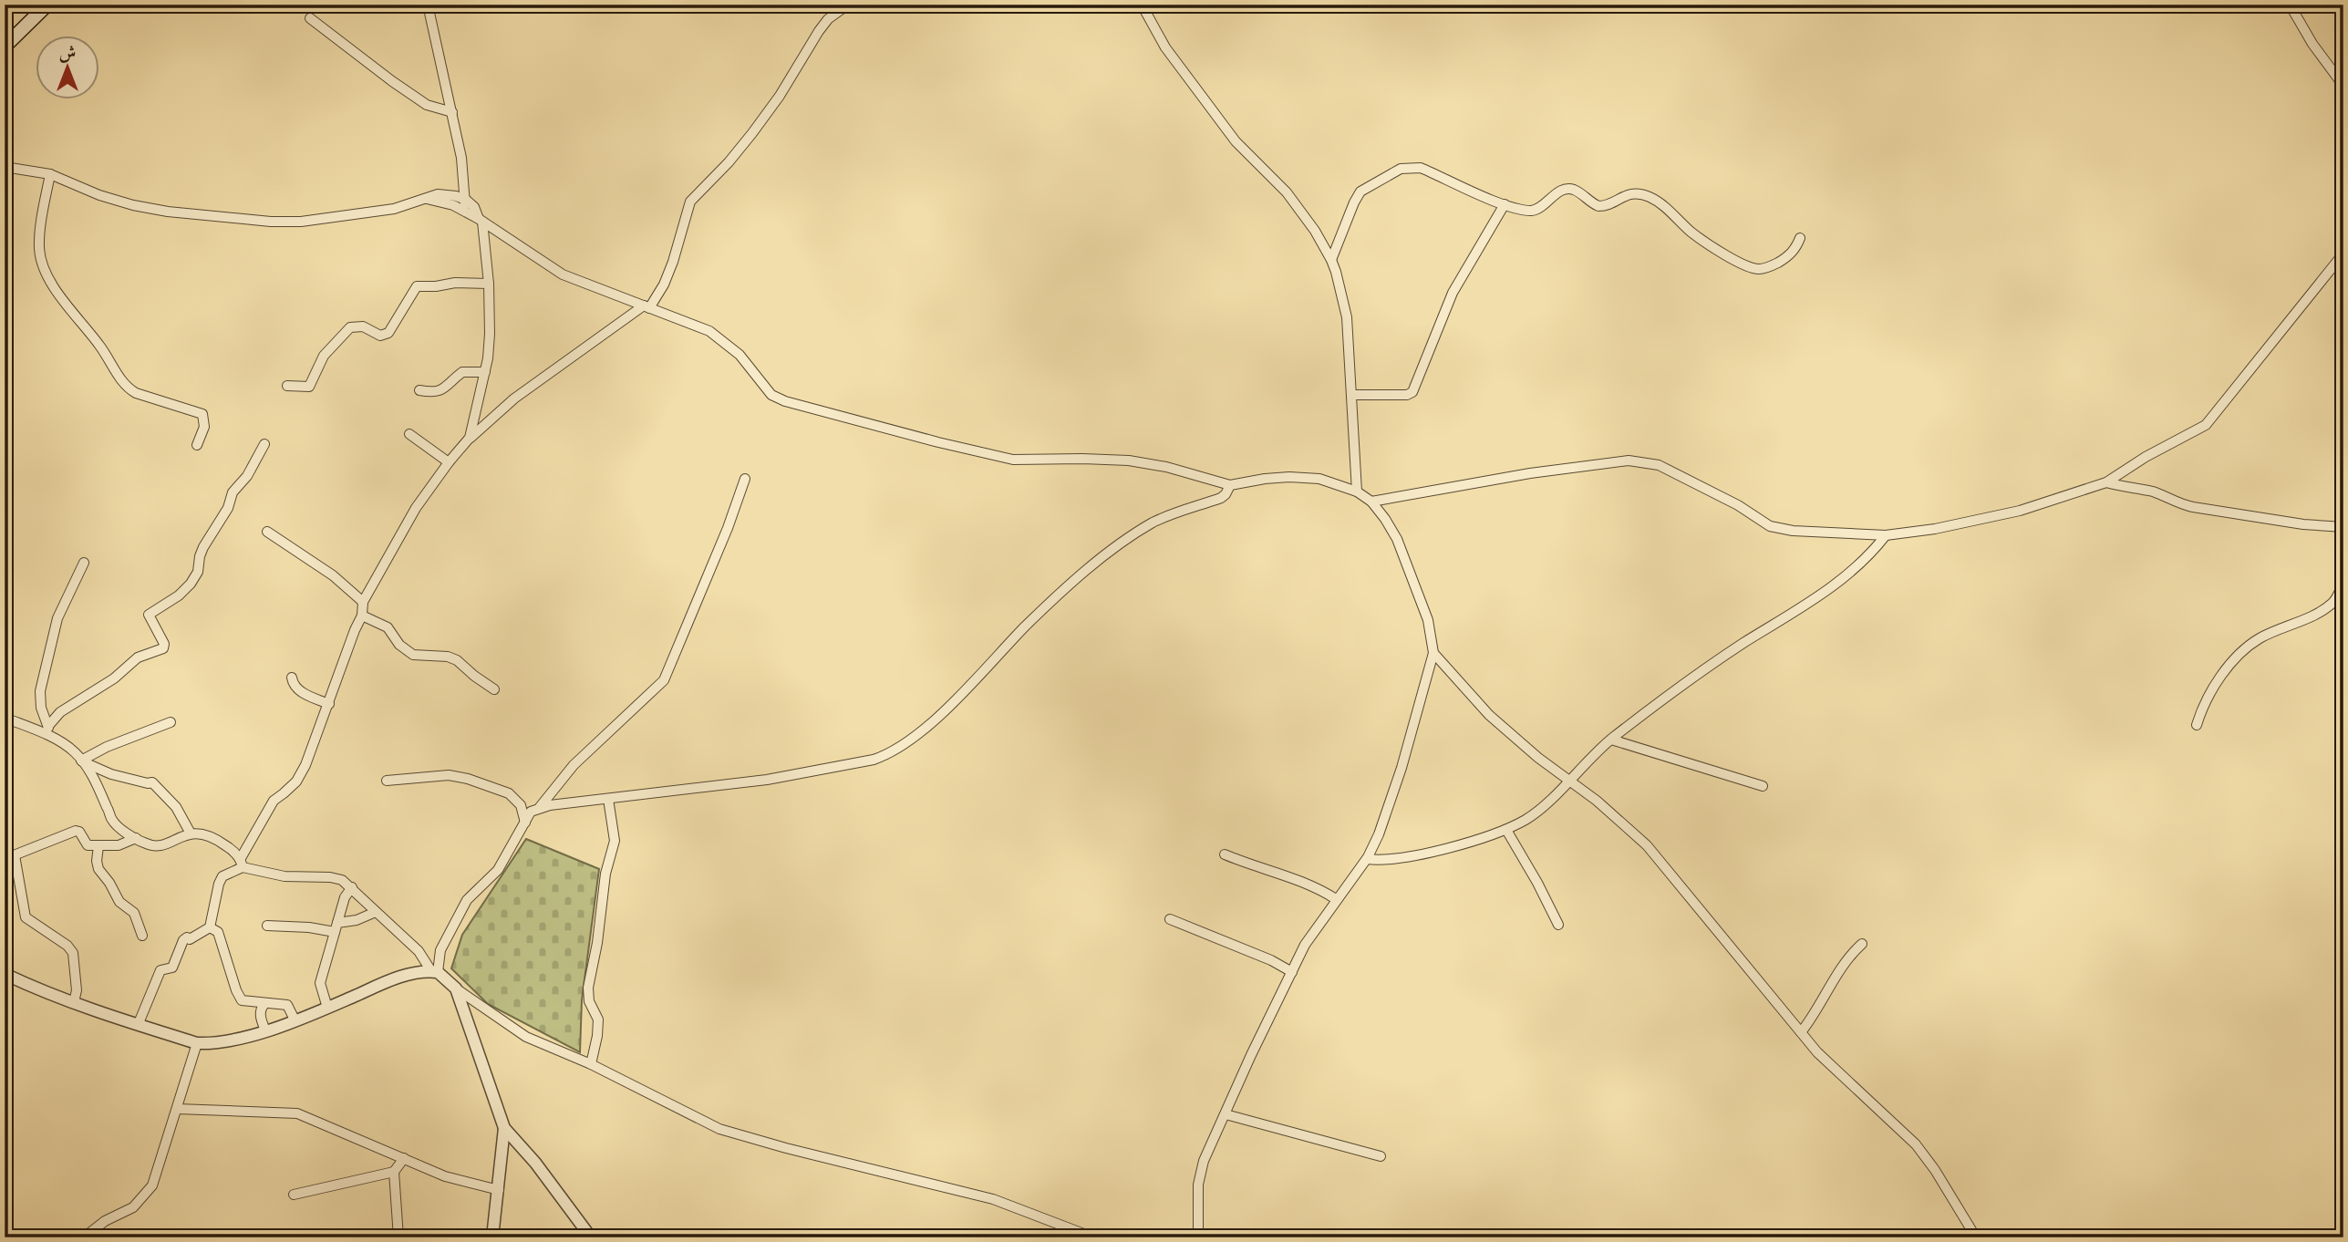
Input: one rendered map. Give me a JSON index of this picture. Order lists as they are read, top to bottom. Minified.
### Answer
{"north":"top"}
